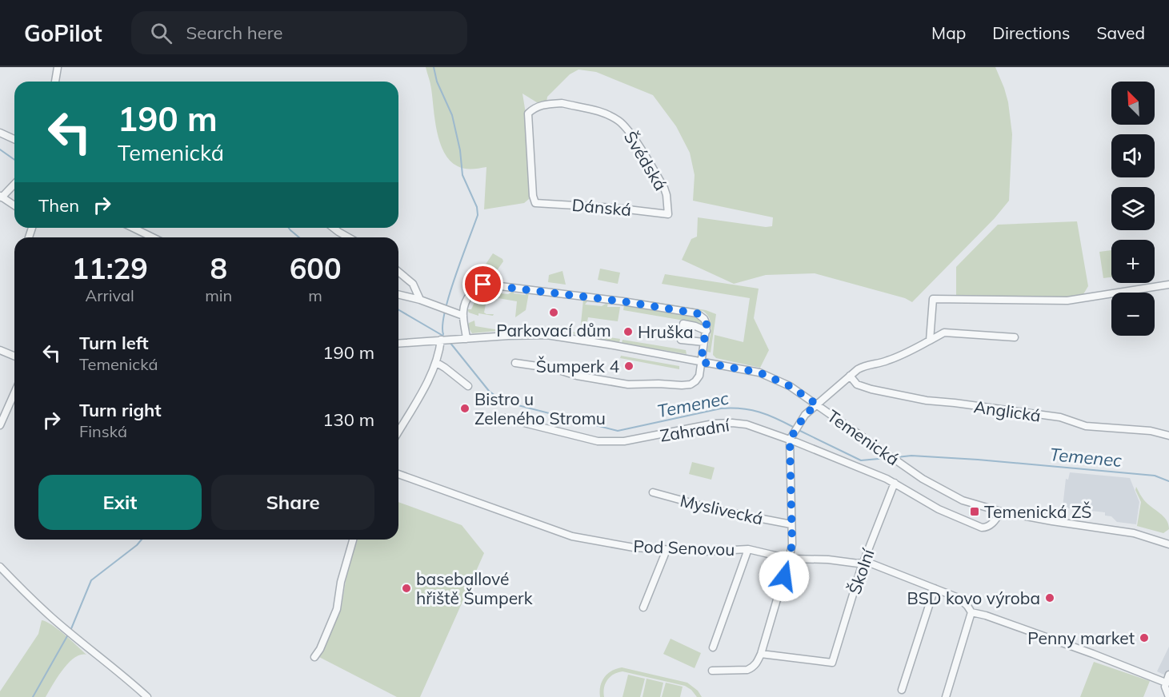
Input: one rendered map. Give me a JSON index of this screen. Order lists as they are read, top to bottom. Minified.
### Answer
{"streets":{"street":["Švédská","Dánská","Anglická","Zahradní","Temenická","Myslivecká","Pod Senovou","Školní"]},"crossings":[["Švédská","Dánská"],["Zahradní","Temenická"],["Zahradní","Školní"],["Pod Senovou","Školní"]],"water":["Temenec"],"places":{"other":["Parkovací dům","Hruška","Šumperk 4","Bistro u Zeleného Stromu","baseballové hřiště Šumperk","BSD kovo výroba","Penny market"],"transit":["Temenická ZŠ"]},"north":"top left","page":{"header":"GoPilot","search":"Search here","nav":["Map","Directions","Saved"],"map_buttons":["+","−"],"turn":["190 m","Temenická"],"then":"Then","eta":["11:29","Arrival","8","min","600","m"],"list":[{"name":"Turn left","note":"Temenická","value":"190 m"},{"name":"Turn right","note":"Finská","value":"130 m"}],"buttons":["Exit","Share"]}}
